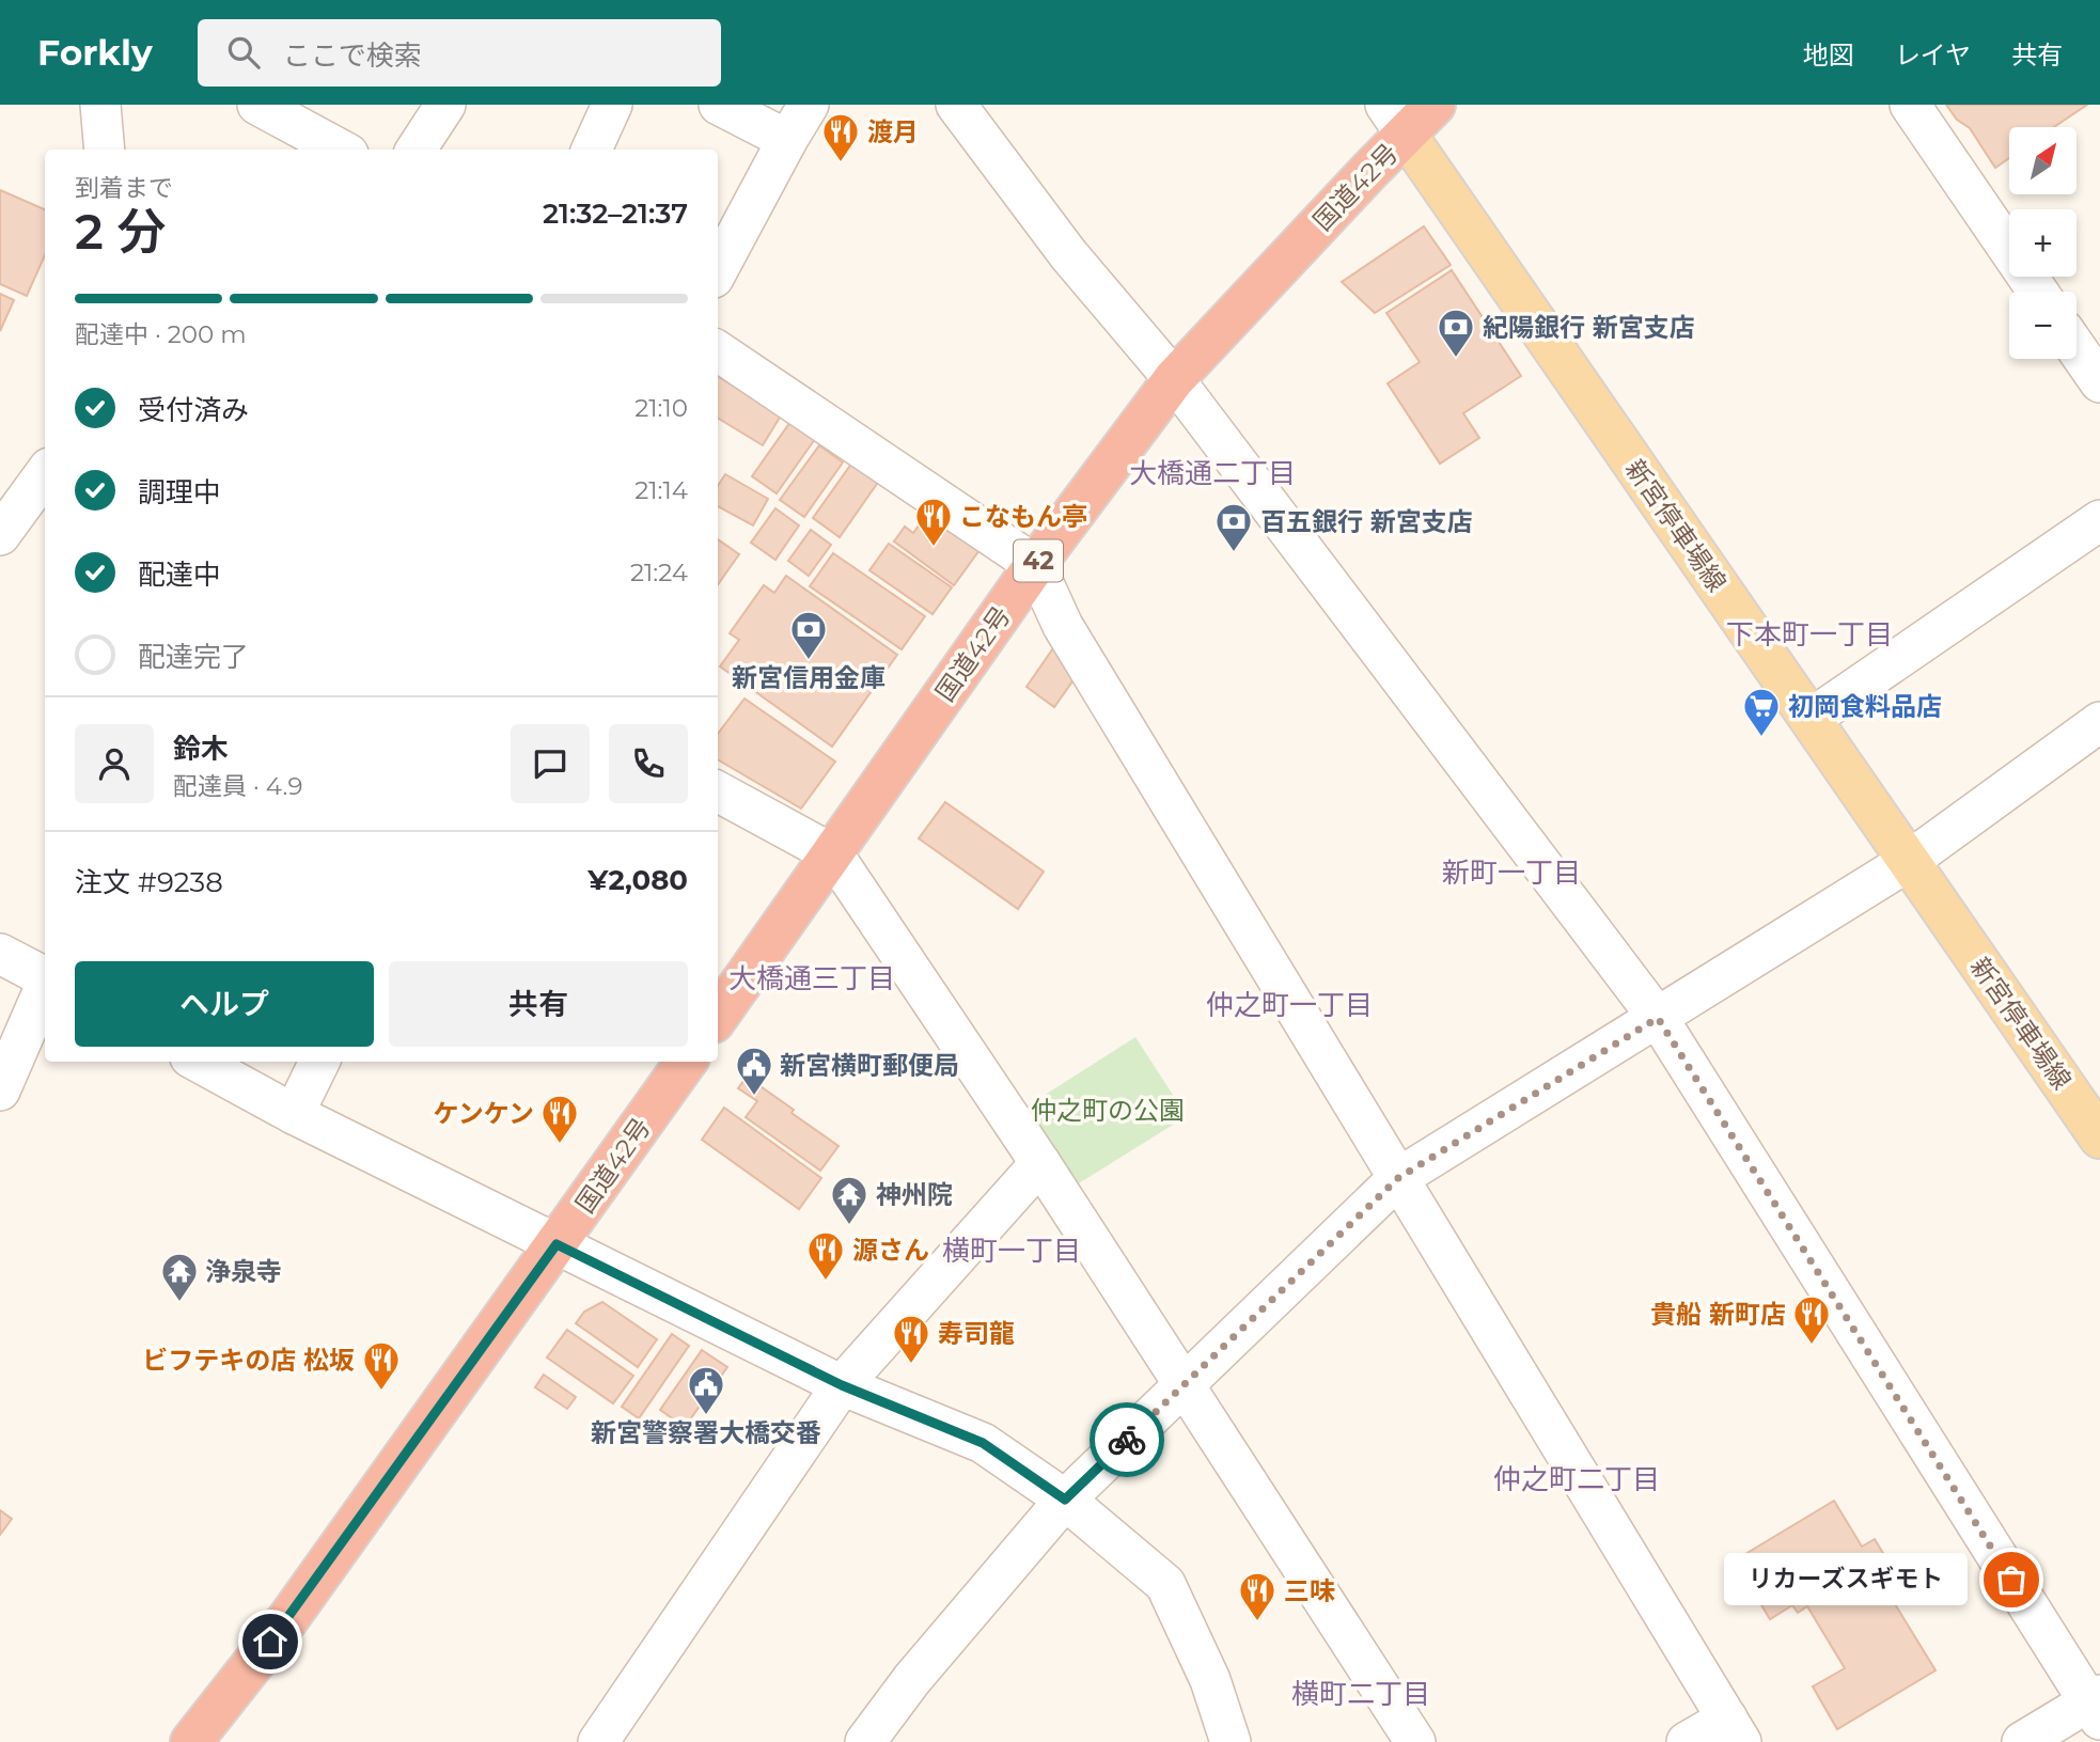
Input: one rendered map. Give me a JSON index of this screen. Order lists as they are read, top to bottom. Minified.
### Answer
{"streets":{"highway":["国道42号","42"],"main road":["新宮停車場線"]},"crossings":[["国道42号","新宮停車場線"]],"districts":["大橋通二丁目","下本町一丁目","新町一丁目","大橋通三丁目","仲之町一丁目","横町一丁目","仲之町二丁目","横町二丁目"],"parks":["仲之町の公園"],"places":{"restaurant":["渡月","こなもん亭","ケンケン","源さん","貴船 新町店","寿司龍","ビフテキの店 松坂","三味"],"bank":["紀陽銀行 新宮支店","百五銀行 新宮支店","新宮信用金庫"],"supermarket":["初岡食料品店"],"public building":["新宮横町郵便局","新宮警察署大橋交番"],"temple":["神州院","浄泉寺"],"other":["リカーズスギモト"]},"north":"top right","page":{"header":"Forkly","search":"ここで検索","nav":["地図","レイヤ","共有"],"map_buttons":["+","−"],"heading":["2 分","到着まで","21:32–21:37"],"panel":["鈴木","配達員 · 4.9","注文 #9238","¥2,080"],"bar":"配達中 · 200 m","list":[["受付済み","21:10"],["調理中","21:14"],["配達中","21:24"],"配達完了"],"buttons":["ヘルプ","共有"],"bubble":"リカーズスギモト"}}
